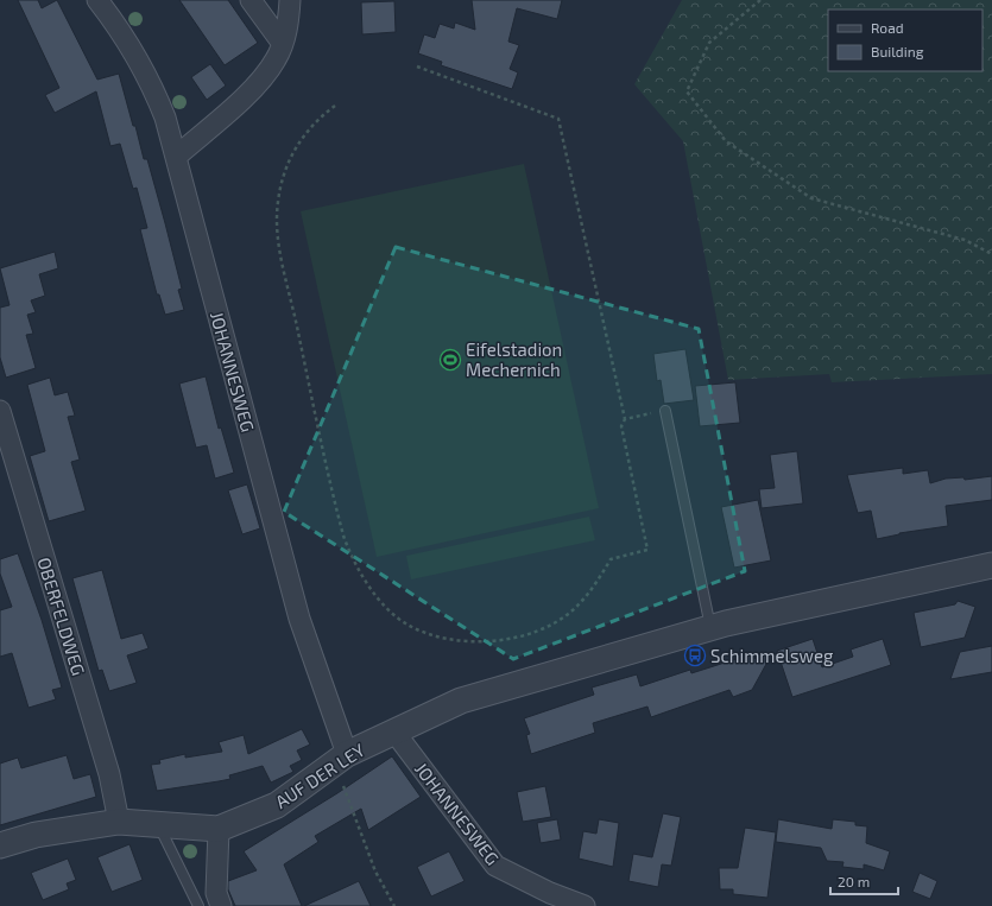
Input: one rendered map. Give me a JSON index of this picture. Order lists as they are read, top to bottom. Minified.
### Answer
{"streets":{"street":["JOHANNESWEG","OBERFELDWEG","AUF DER LEY"]},"crossings":[["JOHANNESWEG","AUF DER LEY"],["OBERFELDWEG","AUF DER LEY"]],"places":{"sports":["Eifelstadion Mechernich"],"bus stop":["Schimmelsweg"]},"legend":["Road","Building"],"scale_bar":"20 m"}
